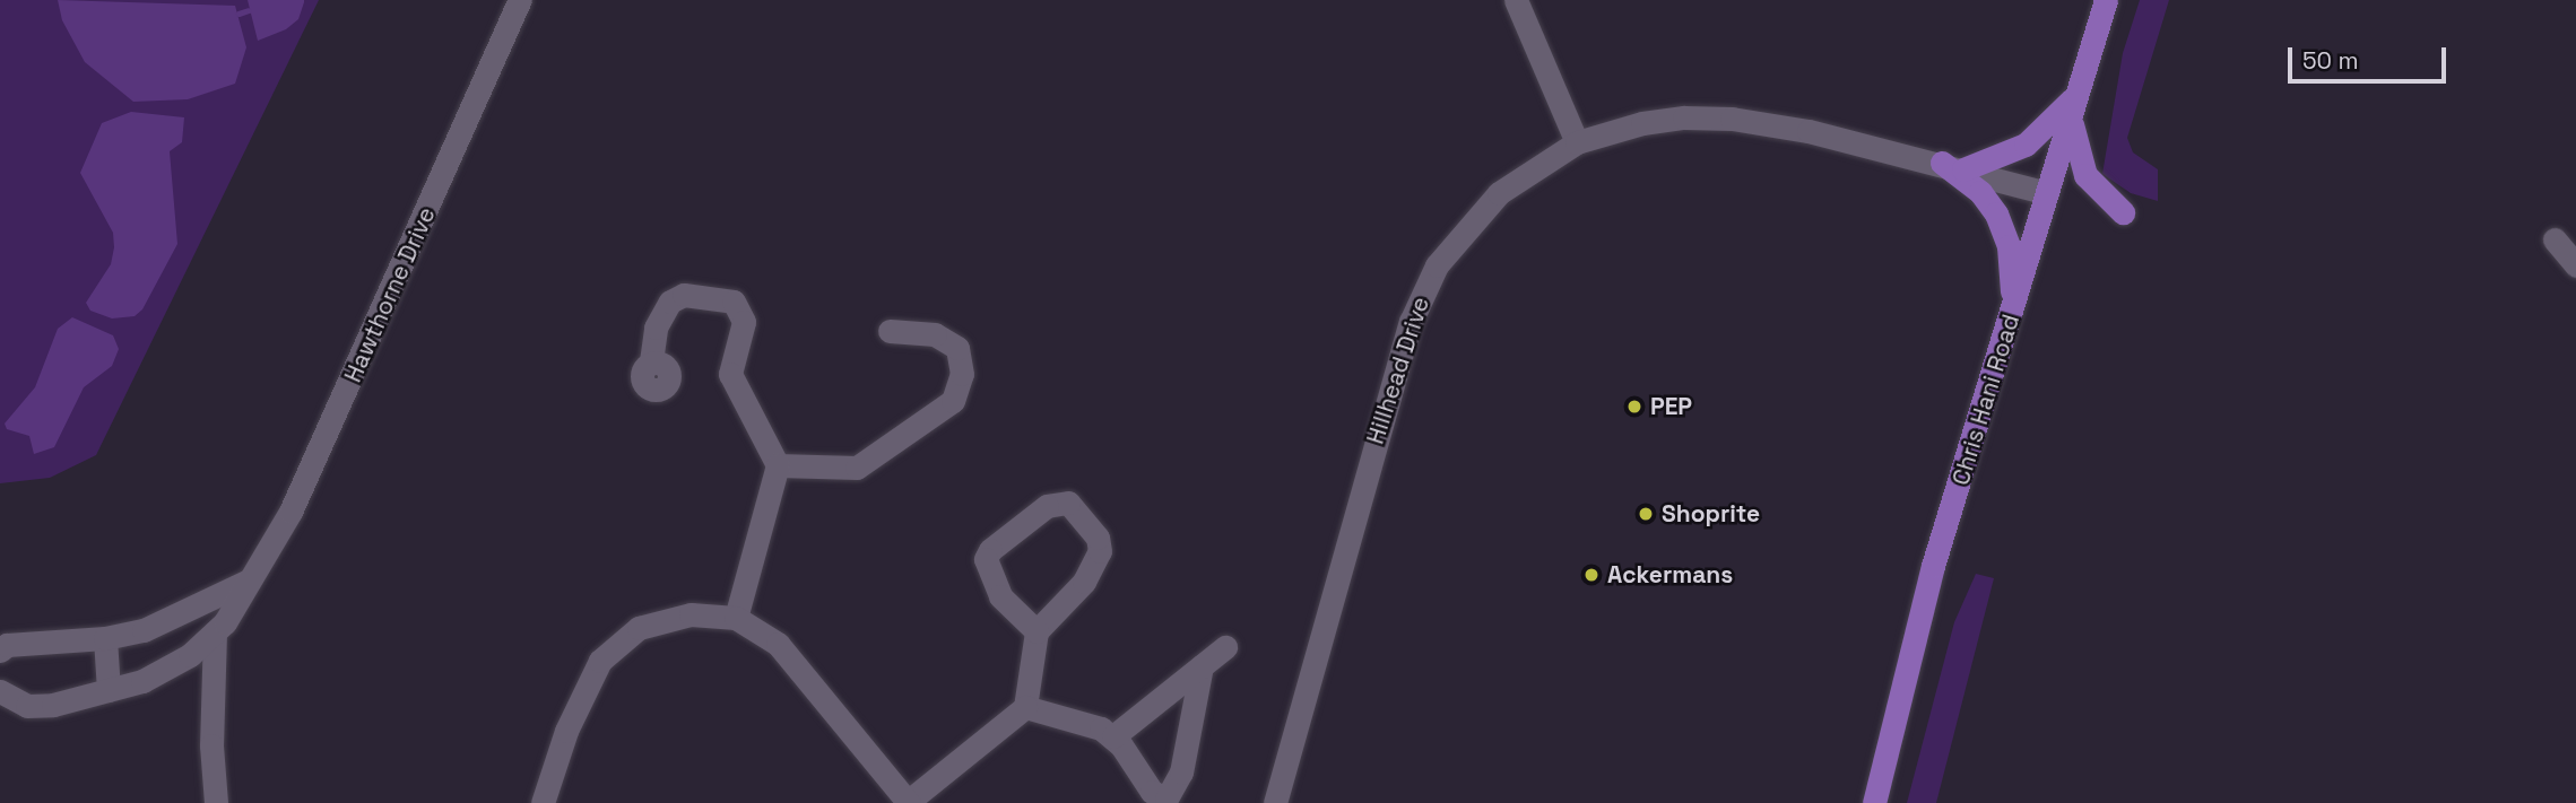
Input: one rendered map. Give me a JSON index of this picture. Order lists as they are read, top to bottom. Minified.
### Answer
{"streets":{"main road":["Chris Hani Road"],"street":["Hawthorne Drive","Hillhead Drive"]},"crossings":[["Hillhead Drive","Chris Hani Road"]],"places":["PEP","Shoprite","Ackermans"],"scale_bar":"50 m"}
